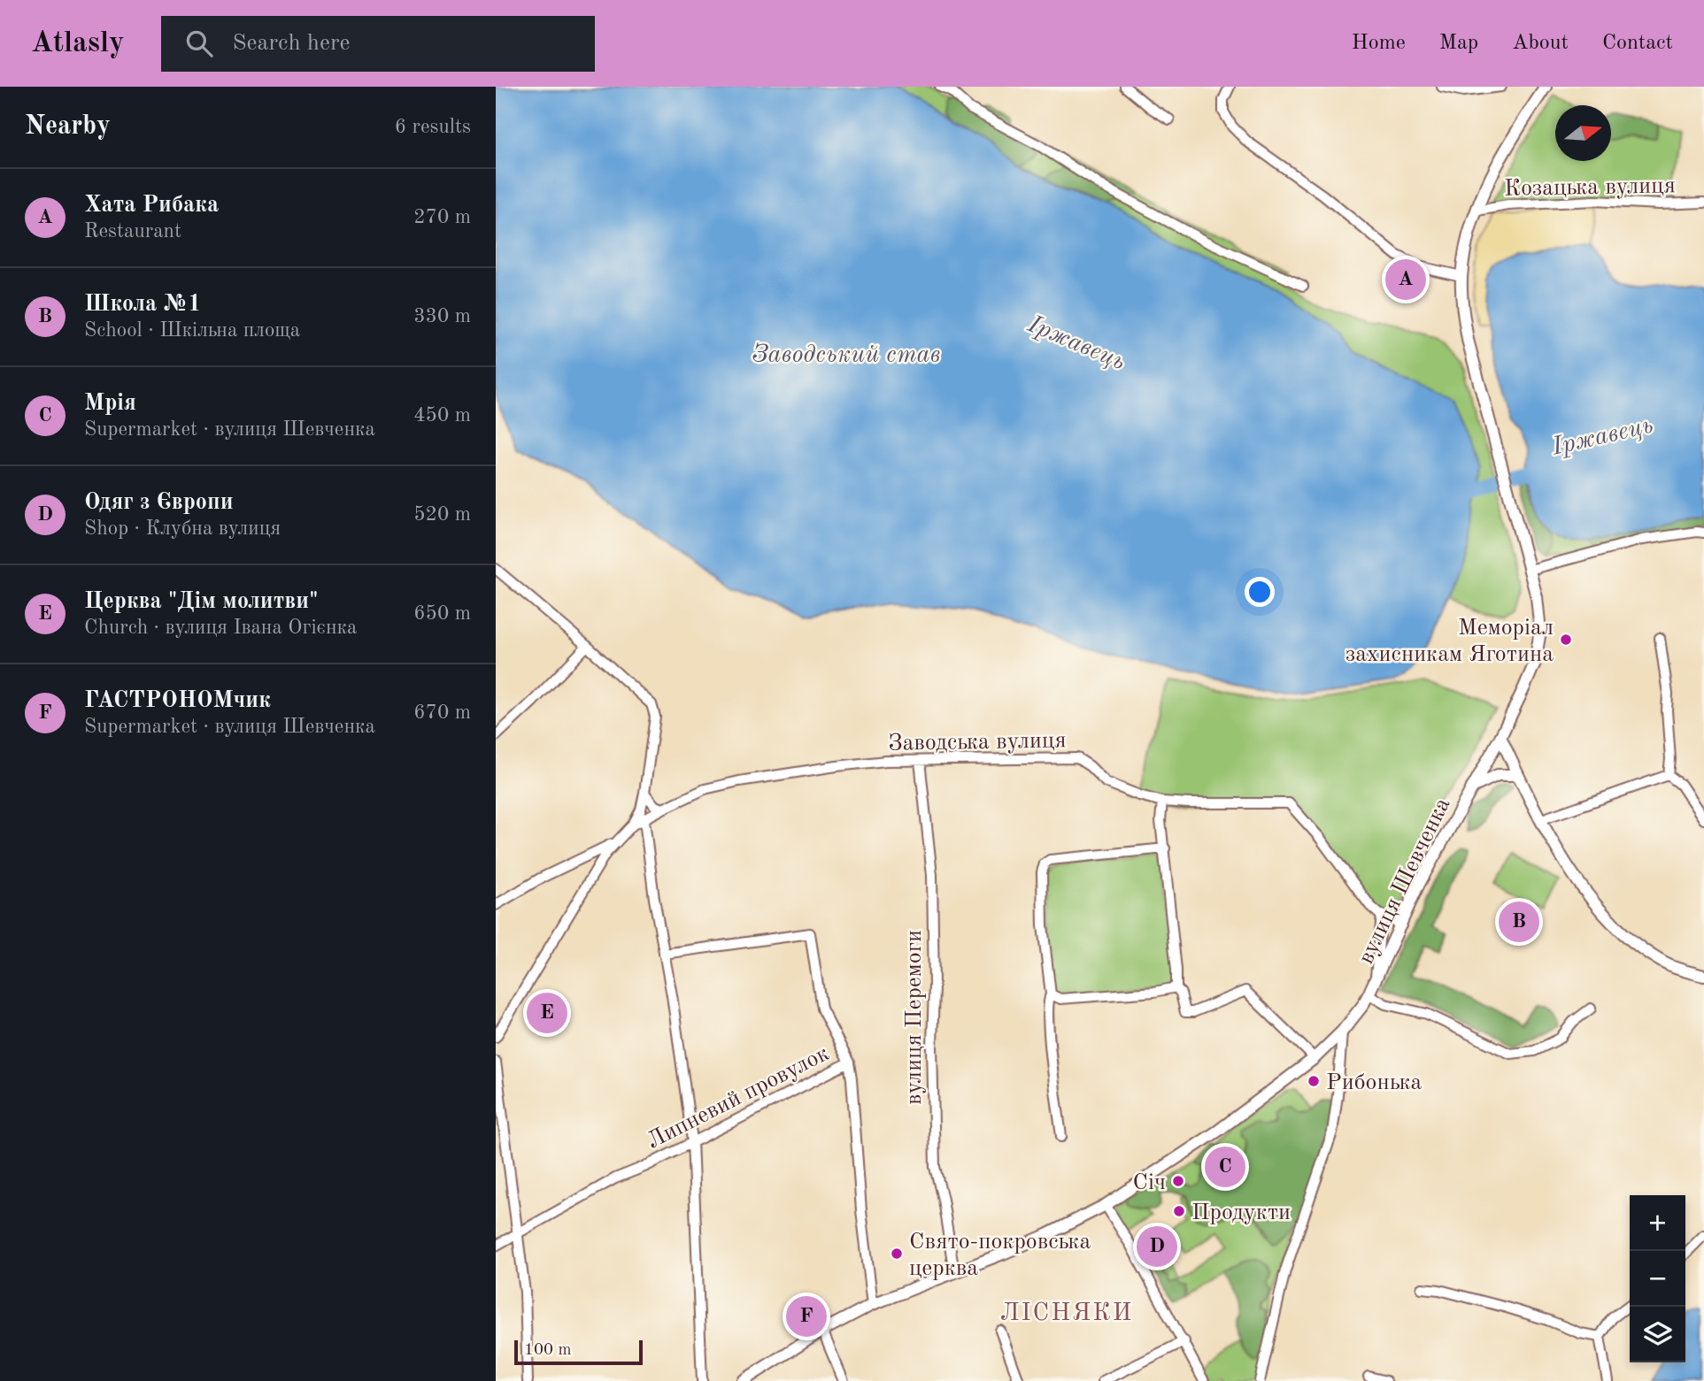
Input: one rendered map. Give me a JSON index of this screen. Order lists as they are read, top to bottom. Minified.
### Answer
{"streets":{"street":["Козацька вулиця","Заводська вулиця","вулиця Шевченка","вулиця Перемоги","Липневий провулок"]},"crossings":[["Козацька вулиця","вулиця Шевченка"],["Заводська вулиця","вулиця Шевченка"],["Заводська вулиця","вулиця Перемоги"],["вулиця Шевченка","вулиця Перемоги"],["вулиця Шевченка","Липневий провулок"]],"districts":["ЛІСНЯКИ"],"water":["Іржавець","Заводський став"],"places":["Меморіал захисникам Яготина","Рибонька","Січ","Продукти","Свято-покровська церква"],"scale_bar":"100 m","north":"right","page":{"header":"Atlasly","search":"Search here","nav":["Home","Map","About","Contact"],"heading":["Nearby","6 results"],"list":[{"mark":"A","name":"Хата Рибака","note":"Restaurant","value":"270 m"},{"mark":"B","name":"Школа №1","note":"School · Шкільна площа","value":"330 m"},{"mark":"C","name":"Мрія","note":"Supermarket · вулиця Шевченка","value":"450 m"},{"mark":"D","name":"Одяг з Європи","note":"Shop · Клубна вулиця","value":"520 m"},{"mark":"E","name":"Церква \"Дім молитви\"","note":"Church · вулиця Івана Огієнка","value":"650 m"},{"mark":"F","name":"ГАСТРОНОМчик","note":"Supermarket · вулиця Шевченка","value":"670 m"}],"pins":["A","B","E","C","D","F"],"map_buttons":["+","−"],"scale":"100 m"}}
